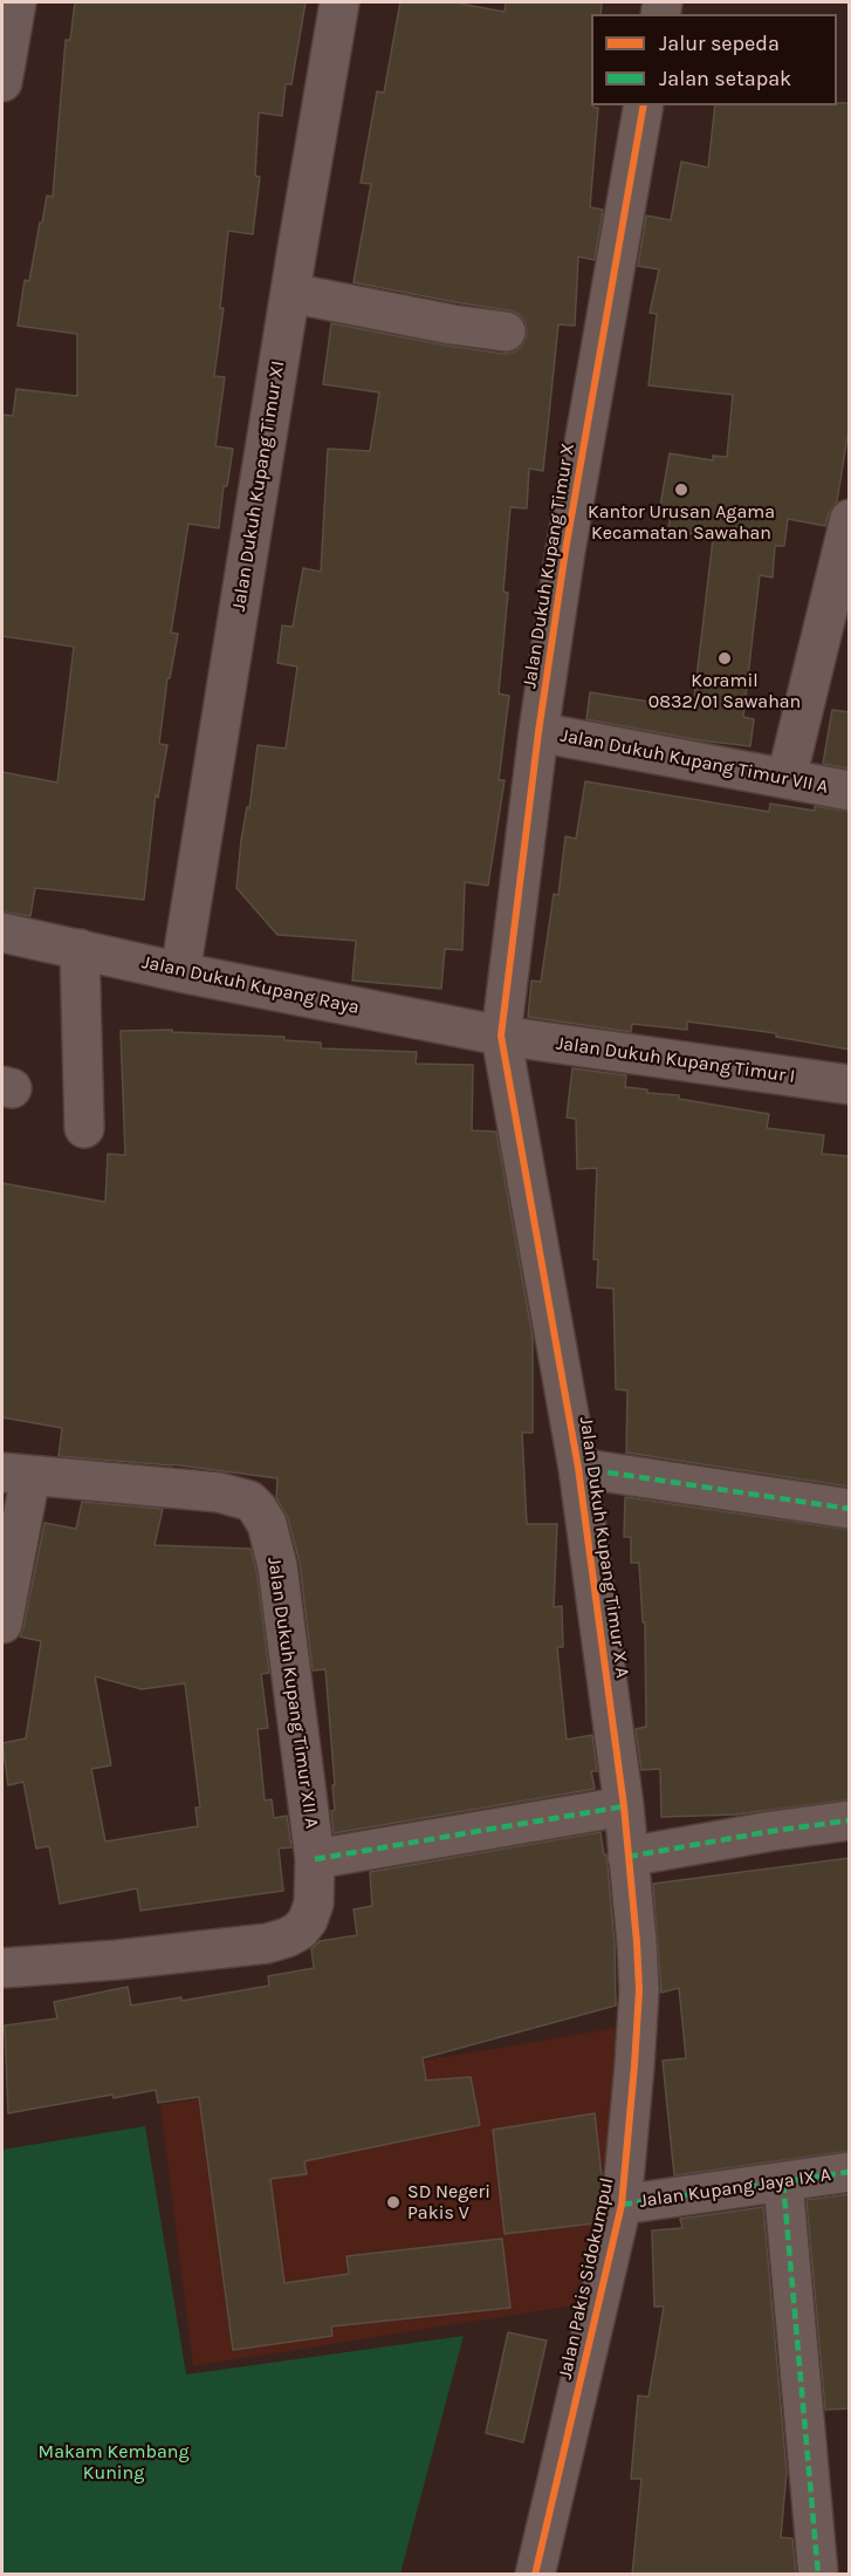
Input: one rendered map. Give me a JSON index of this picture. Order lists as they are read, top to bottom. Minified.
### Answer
{"streets":{"street":["Jalan Dukuh Kupang Timur XI","Jalan Dukuh Kupang Timur X","Jalan Dukuh Kupang Timur VII A","Jalan Dukuh Kupang Raya","Jalan Dukuh Kupang Timur I","Jalan Dukuh Kupang Timur X A","Jalan Dukuh Kupang Timur XII A","Jalan Kupang Jaya IX A","Jalan Pakis Sidokumpul"]},"crossings":[["Jalan Dukuh Kupang Timur XI","Jalan Dukuh Kupang Raya"],["Jalan Dukuh Kupang Timur X","Jalan Dukuh Kupang Timur VII A"],["Jalan Dukuh Kupang Timur X","Jalan Dukuh Kupang Raya"],["Jalan Dukuh Kupang Timur X","Jalan Dukuh Kupang Timur I"],["Jalan Dukuh Kupang Timur X","Jalan Dukuh Kupang Timur X A"],["Jalan Dukuh Kupang Raya","Jalan Dukuh Kupang Timur I"],["Jalan Dukuh Kupang Raya","Jalan Dukuh Kupang Timur X A"],["Jalan Dukuh Kupang Timur I","Jalan Dukuh Kupang Timur X A"],["Jalan Dukuh Kupang Timur X A","Jalan Pakis Sidokumpul"],["Jalan Kupang Jaya IX A","Jalan Pakis Sidokumpul"]],"parks":["Makam Kembang Kuning"],"places":["Kantor Urusan Agama Kecamatan Sawahan","Koramil 0832/01 Sawahan","SD Negeri Pakis V"],"legend":["Jalur sepeda","Jalan setapak"]}
